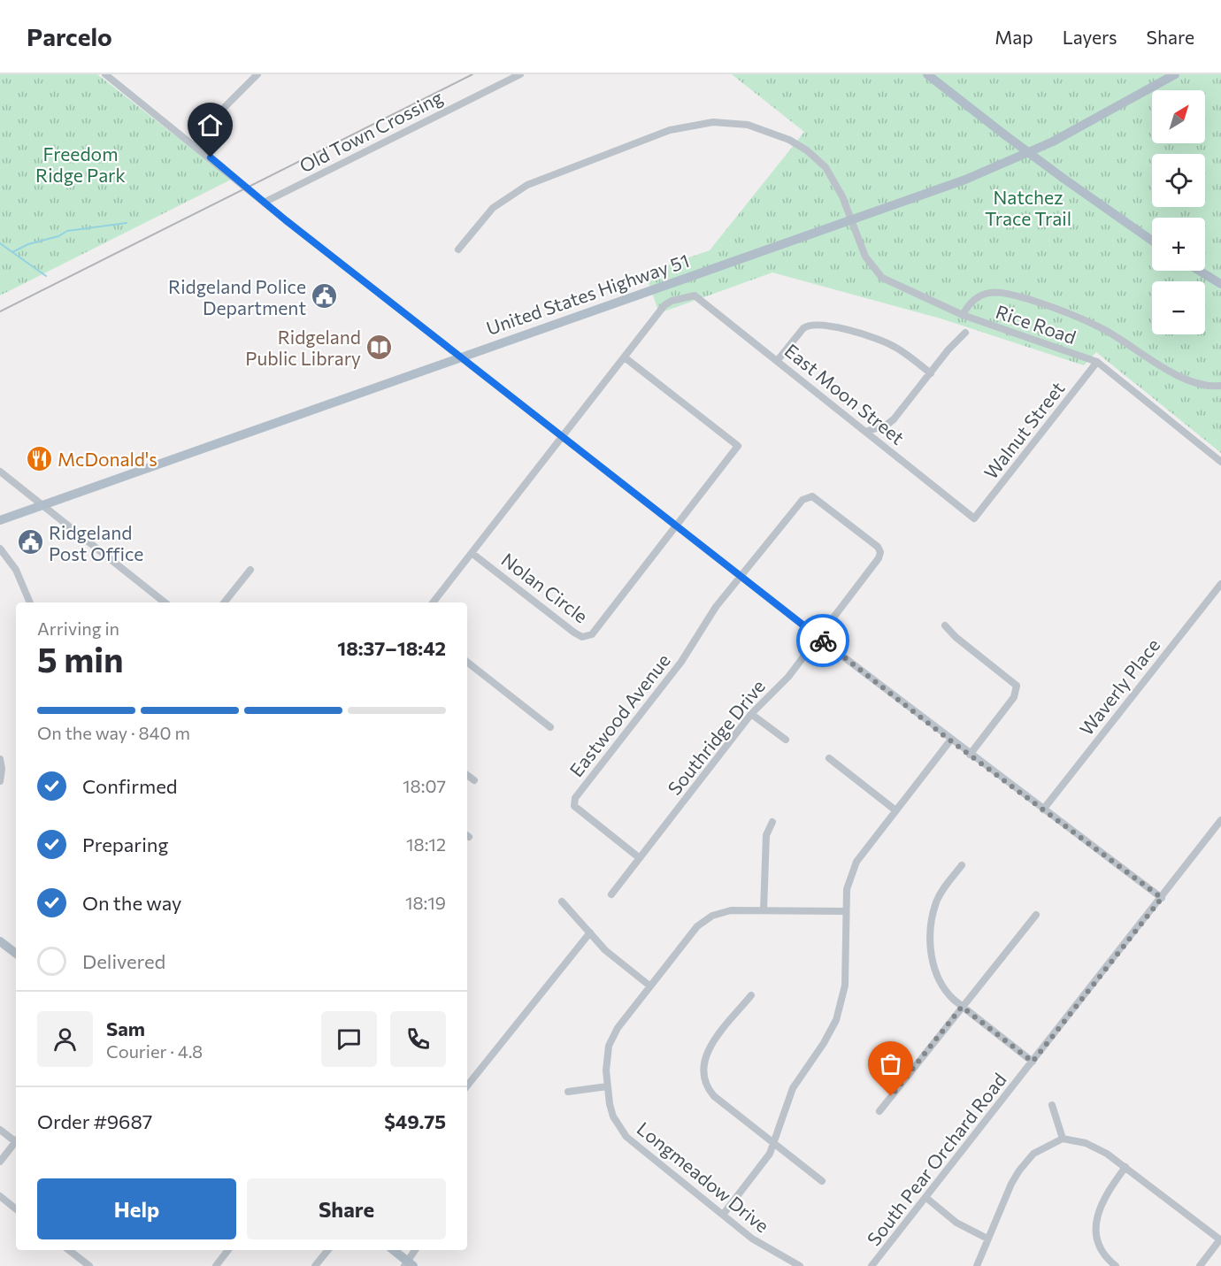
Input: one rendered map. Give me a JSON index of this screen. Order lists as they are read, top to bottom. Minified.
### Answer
{"streets":{"main road":["United States Highway 51"],"street":["Old Town Crossing","Rice Road","East Moon Street","Walnut Street","Nolan Circle","Waverly Place","Eastwood Avenue","Southridge Drive","South Pear Orchard Road","Longmeadow Drive"]},"crossings":[["United States Highway 51","Rice Road"],["Rice Road","Walnut Street"],["East Moon Street","Walnut Street"],["Eastwood Avenue","Southridge Drive"]],"parks":["Freedom Ridge Park","Natchez Trace Trail"],"places":{"public building":["Ridgeland Police Department","Ridgeland Post Office"],"library":["Ridgeland Public Library"],"restaurant":["McDonald's"]},"north":"top right","page":{"header":"Parcelo","nav":["Map","Layers","Share"],"map_buttons":["+","−"],"heading":["5 min","Arriving in","18:37–18:42"],"panel":["Sam","Courier · 4.8","Order #9687","$49.75"],"bar":"On the way · 840 m","list":[["Confirmed","18:07"],["Preparing","18:12"],["On the way","18:19"],"Delivered"],"buttons":["Help","Share"]}}
